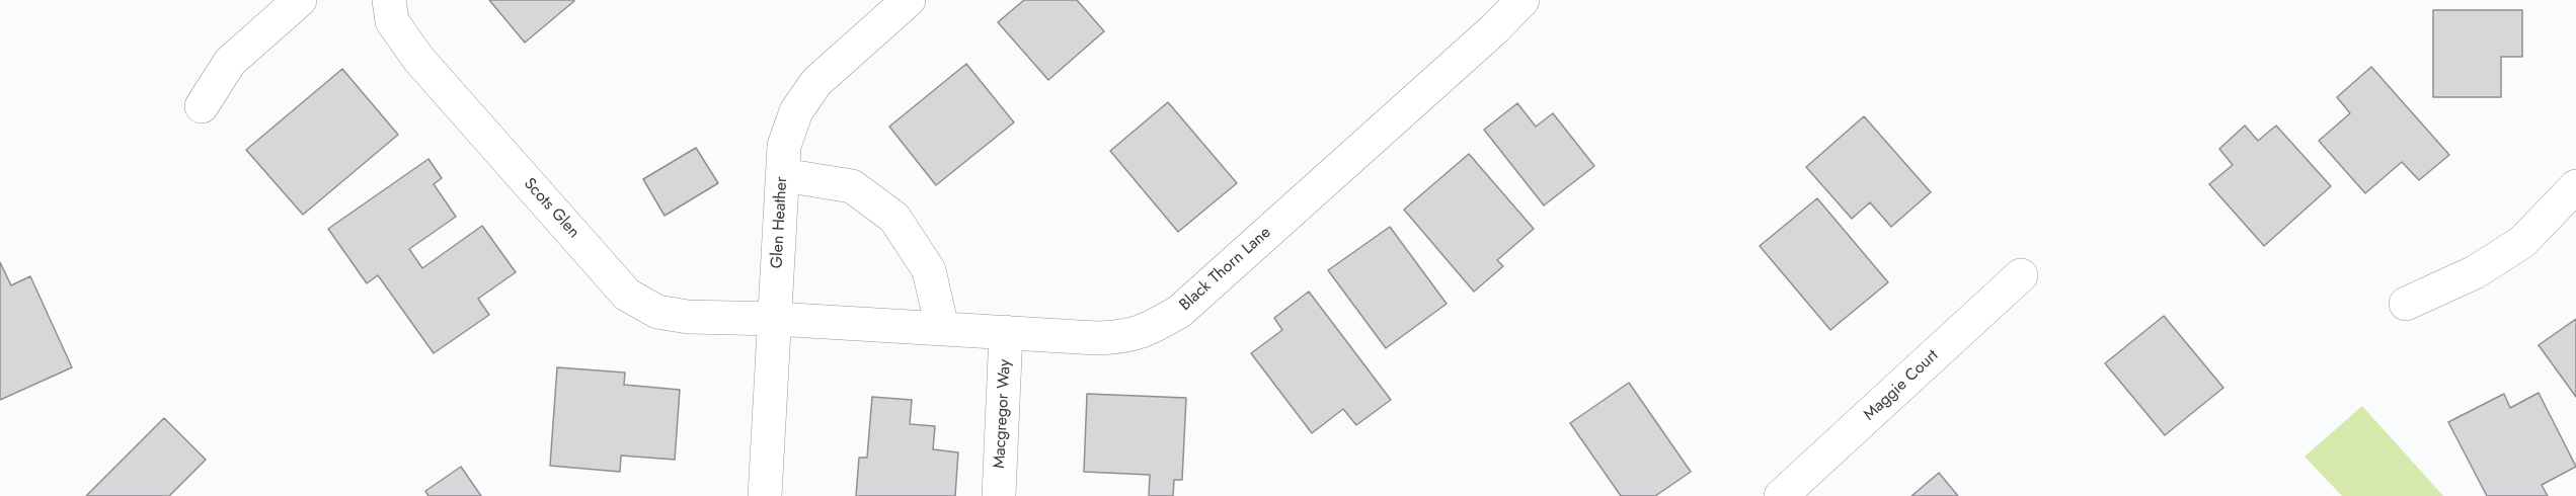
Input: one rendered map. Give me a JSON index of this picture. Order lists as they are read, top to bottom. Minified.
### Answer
{"streets":{"street":["Scots Glen","Glen Heather","Black Thorn Lane","Maggie Court","Macgregor Way"]},"crossings":[["Scots Glen","Glen Heather"],["Scots Glen","Black Thorn Lane"],["Glen Heather","Black Thorn Lane"],["Black Thorn Lane","Macgregor Way"]]}
